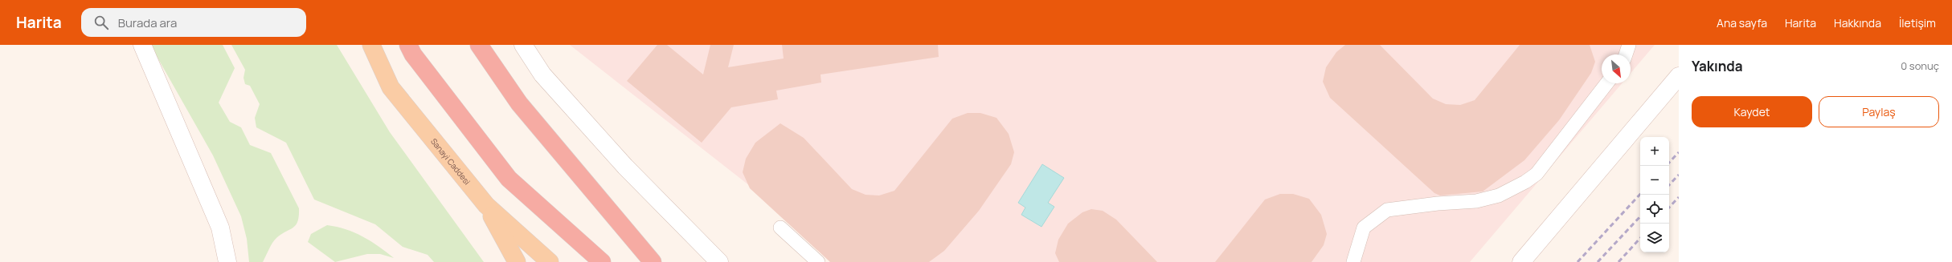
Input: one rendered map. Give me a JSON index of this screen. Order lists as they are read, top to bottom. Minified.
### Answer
{"streets":{"main road":["Sanayi Caddesi"]},"north":"bottom right","page":{"header":"Harita","search":"Burada ara","nav":["Ana sayfa","Harita","Hakkında","İletişim"],"heading":["Yakında","0 sonuç"],"buttons":["Kaydet","Paylaş"],"map_buttons":["+","−"]}}
